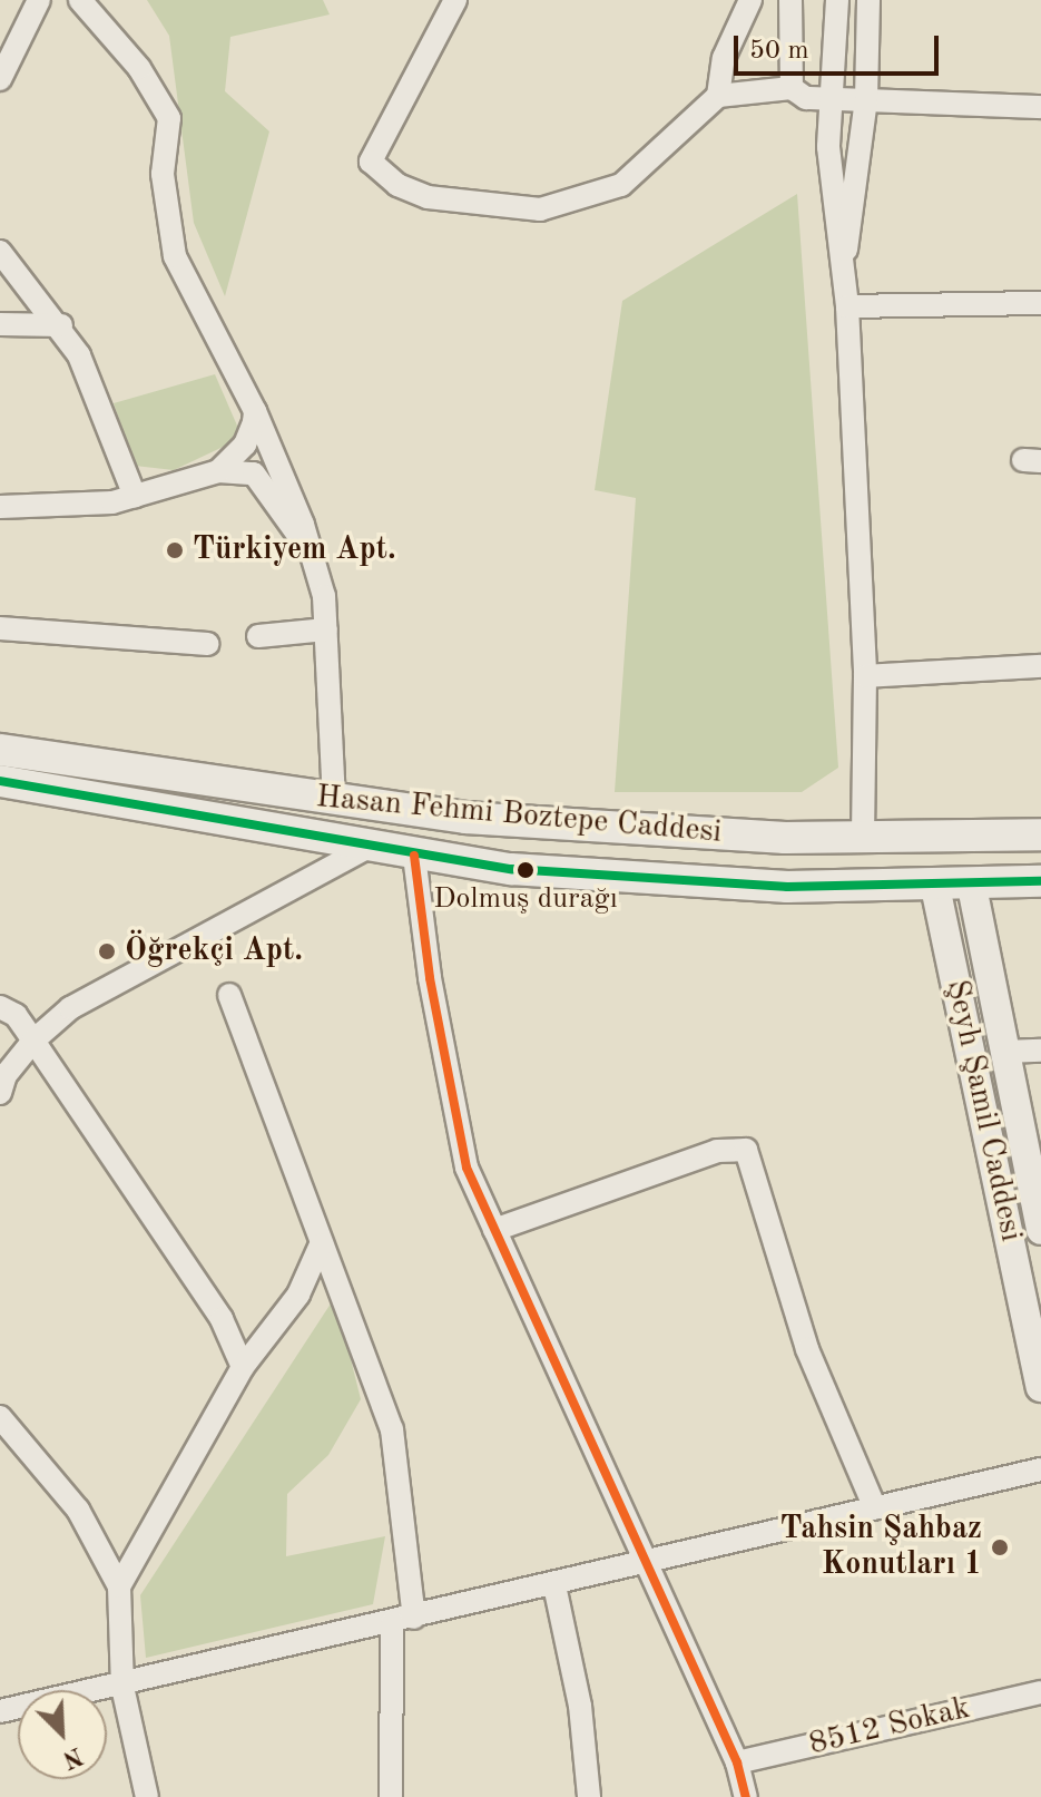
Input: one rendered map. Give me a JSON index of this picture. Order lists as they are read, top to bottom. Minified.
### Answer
{"streets":{"main road":["Hasan Fehmi Boztepe Caddesi"],"street":["Şeyh Şamil Caddesi","8512 Sokak"]},"crossings":[["Hasan Fehmi Boztepe Caddesi","Şeyh Şamil Caddesi"]],"places":["Türkiyem Apt.","Dolmuş durağı","Öğrekçi Apt.","Tahsin Şahbaz Konutları 1"],"scale_bar":"50 m","north":"bottom right"}
